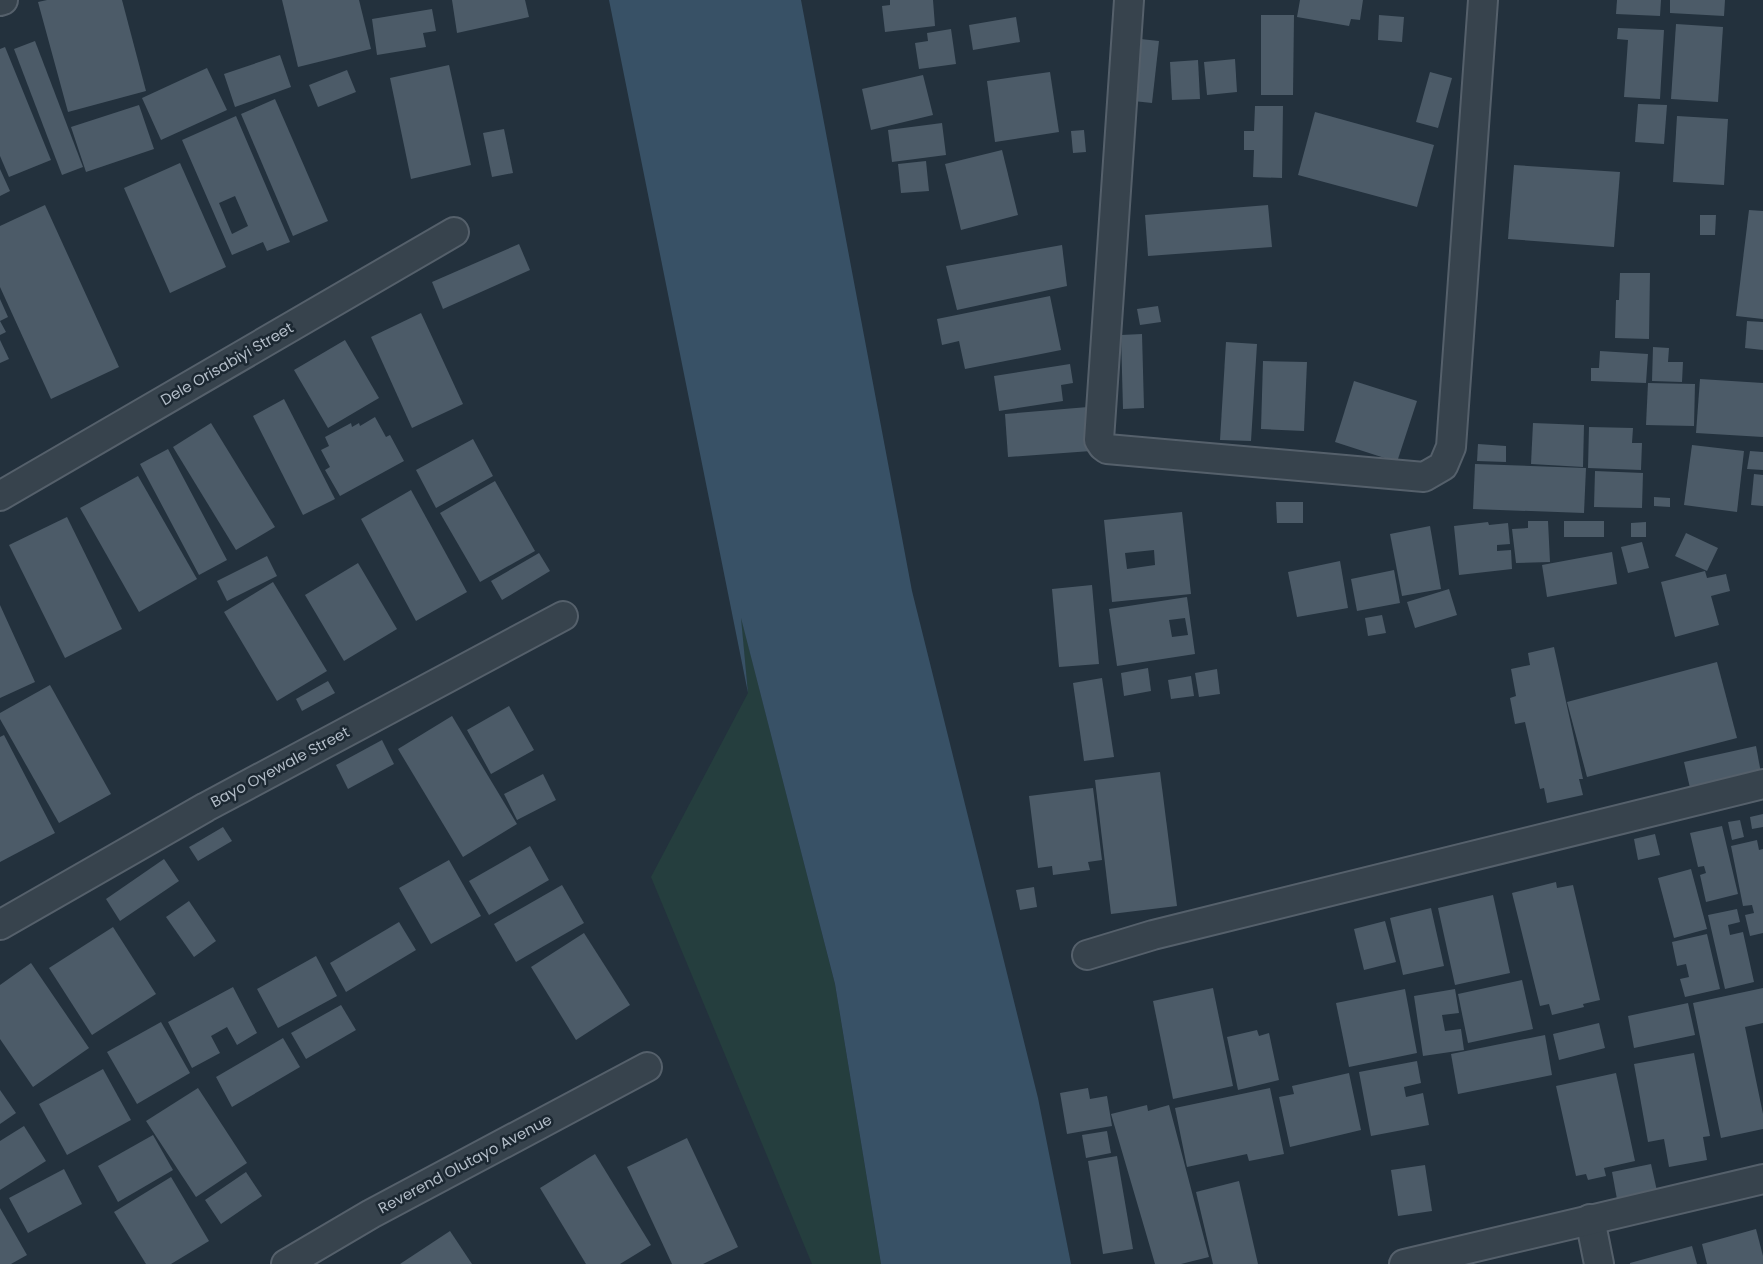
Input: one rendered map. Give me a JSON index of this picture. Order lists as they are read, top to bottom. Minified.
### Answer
{"streets":{"street":["Dele Orisabiyi Street","Bayo Oyewale Street","Reverend Olutayo Avenue"]}}
